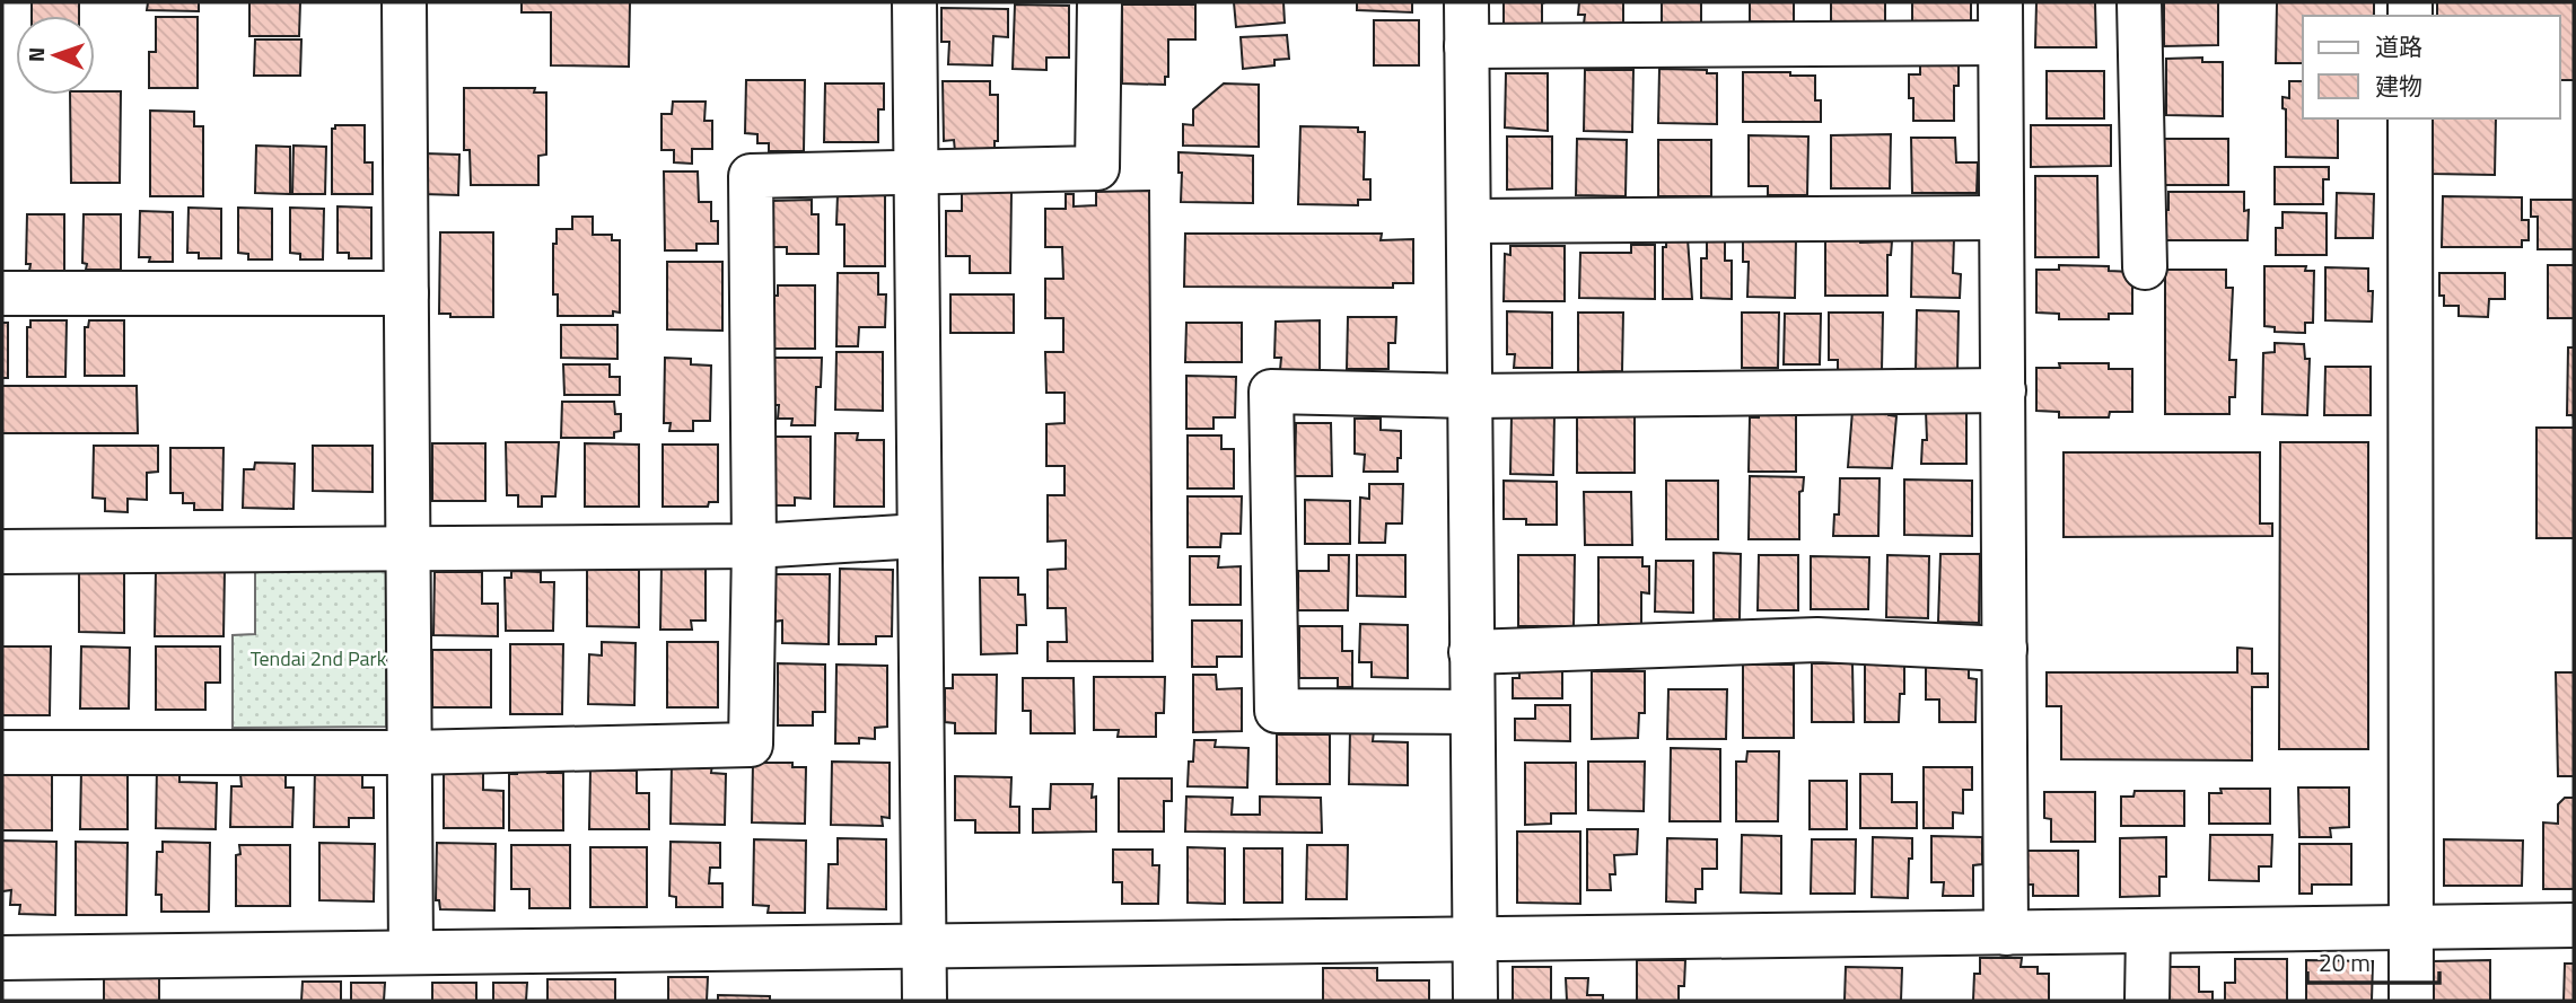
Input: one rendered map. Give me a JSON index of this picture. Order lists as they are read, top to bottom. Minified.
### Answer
{"parks":["Tendai 2nd Park"],"legend":["道路","建物"],"scale_bar":"20 m","north":"left"}
